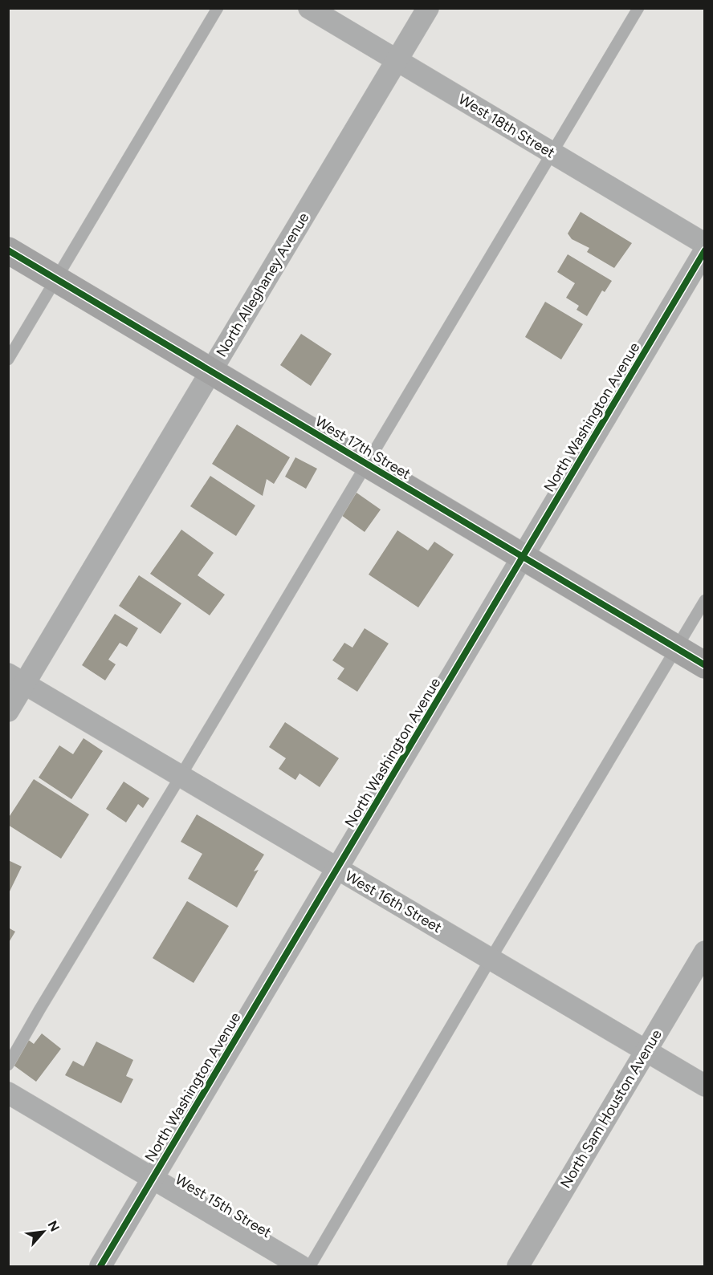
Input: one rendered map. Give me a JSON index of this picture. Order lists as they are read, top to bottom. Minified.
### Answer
{"streets":{"street":["West 18th Street","North Alleghaney Avenue","North Washington Avenue","West 17th Street","West 16th Street","North Sam Houston Avenue","West 15th Street"]},"crossings":[["West 18th Street","North Alleghaney Avenue"],["North Alleghaney Avenue","West 17th Street"],["North Alleghaney Avenue","West 16th Street"],["North Washington Avenue","West 17th Street"],["North Washington Avenue","West 16th Street"],["North Washington Avenue","West 15th Street"],["West 16th Street","North Sam Houston Avenue"]],"north":"top right"}
